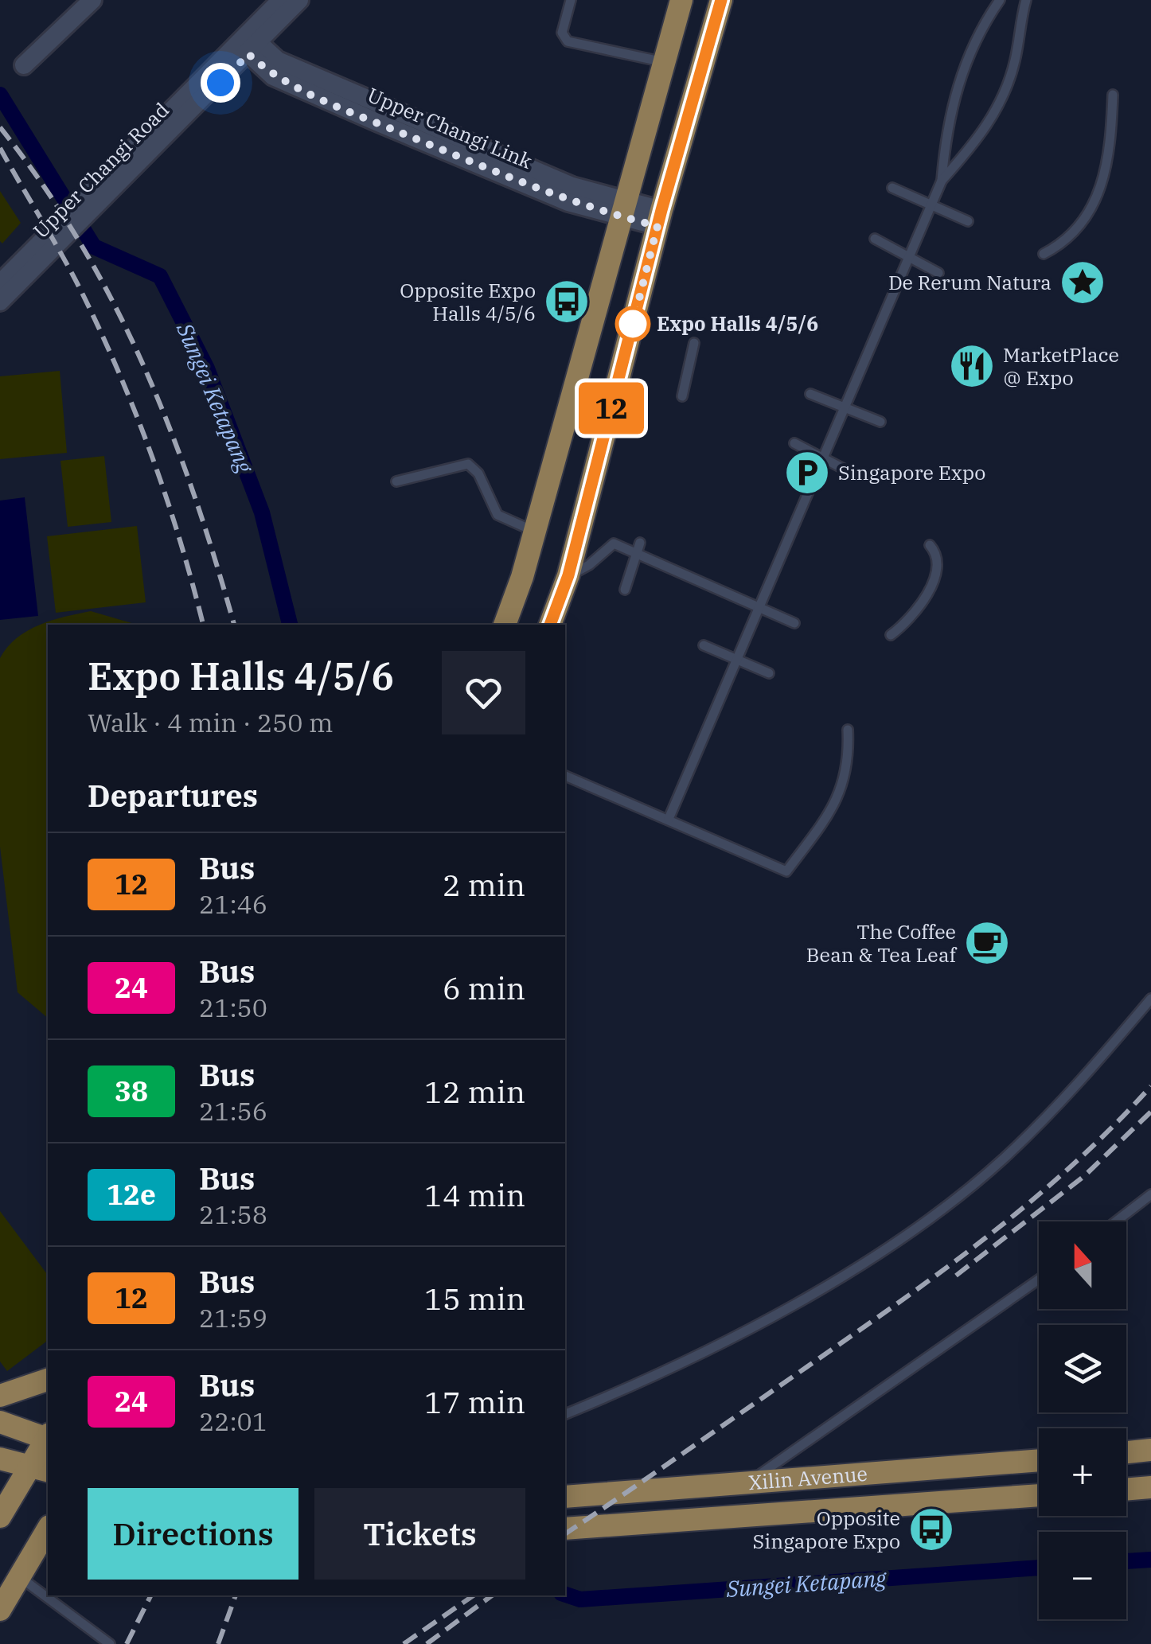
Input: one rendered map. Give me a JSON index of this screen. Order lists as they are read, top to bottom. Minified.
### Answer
{"streets":{"main road":["Xilin Avenue"],"street":["Upper Changi Link","Upper Changi Road"]},"crossings":[["Upper Changi Link","Upper Changi Road"]],"water":["Sungei Ketapang"],"places":{"place":["De Rerum Natura"],"bus stop":["Opposite Expo Halls 4/5/6","Opposite Singapore Expo"],"other":["Expo Halls 4/5/6"],"restaurant":["MarketPlace @ Expo"],"parking":["Singapore Expo"],"cafe":["The Coffee Bean & Tea Leaf"]},"lines":["bus line 12"],"north":"top","page":{"on_map":"12","heading":[["Expo Halls 4/5/6","Walk · 4 min · 250 m"],"Departures"],"list":[{"mark":"12","name":"Bus","note":"21:46","value":"2 min"},{"mark":"24","name":"Bus","note":"21:50","value":"6 min"},{"mark":"38","name":"Bus","note":"21:56","value":"12 min"},{"mark":"12e","name":"Bus","note":"21:58","value":"14 min"},{"mark":"12","name":"Bus","note":"21:59","value":"15 min"},{"mark":"24","name":"Bus","note":"22:01","value":"17 min"}],"map_buttons":["+","−"],"buttons":["Directions","Tickets"]}}
